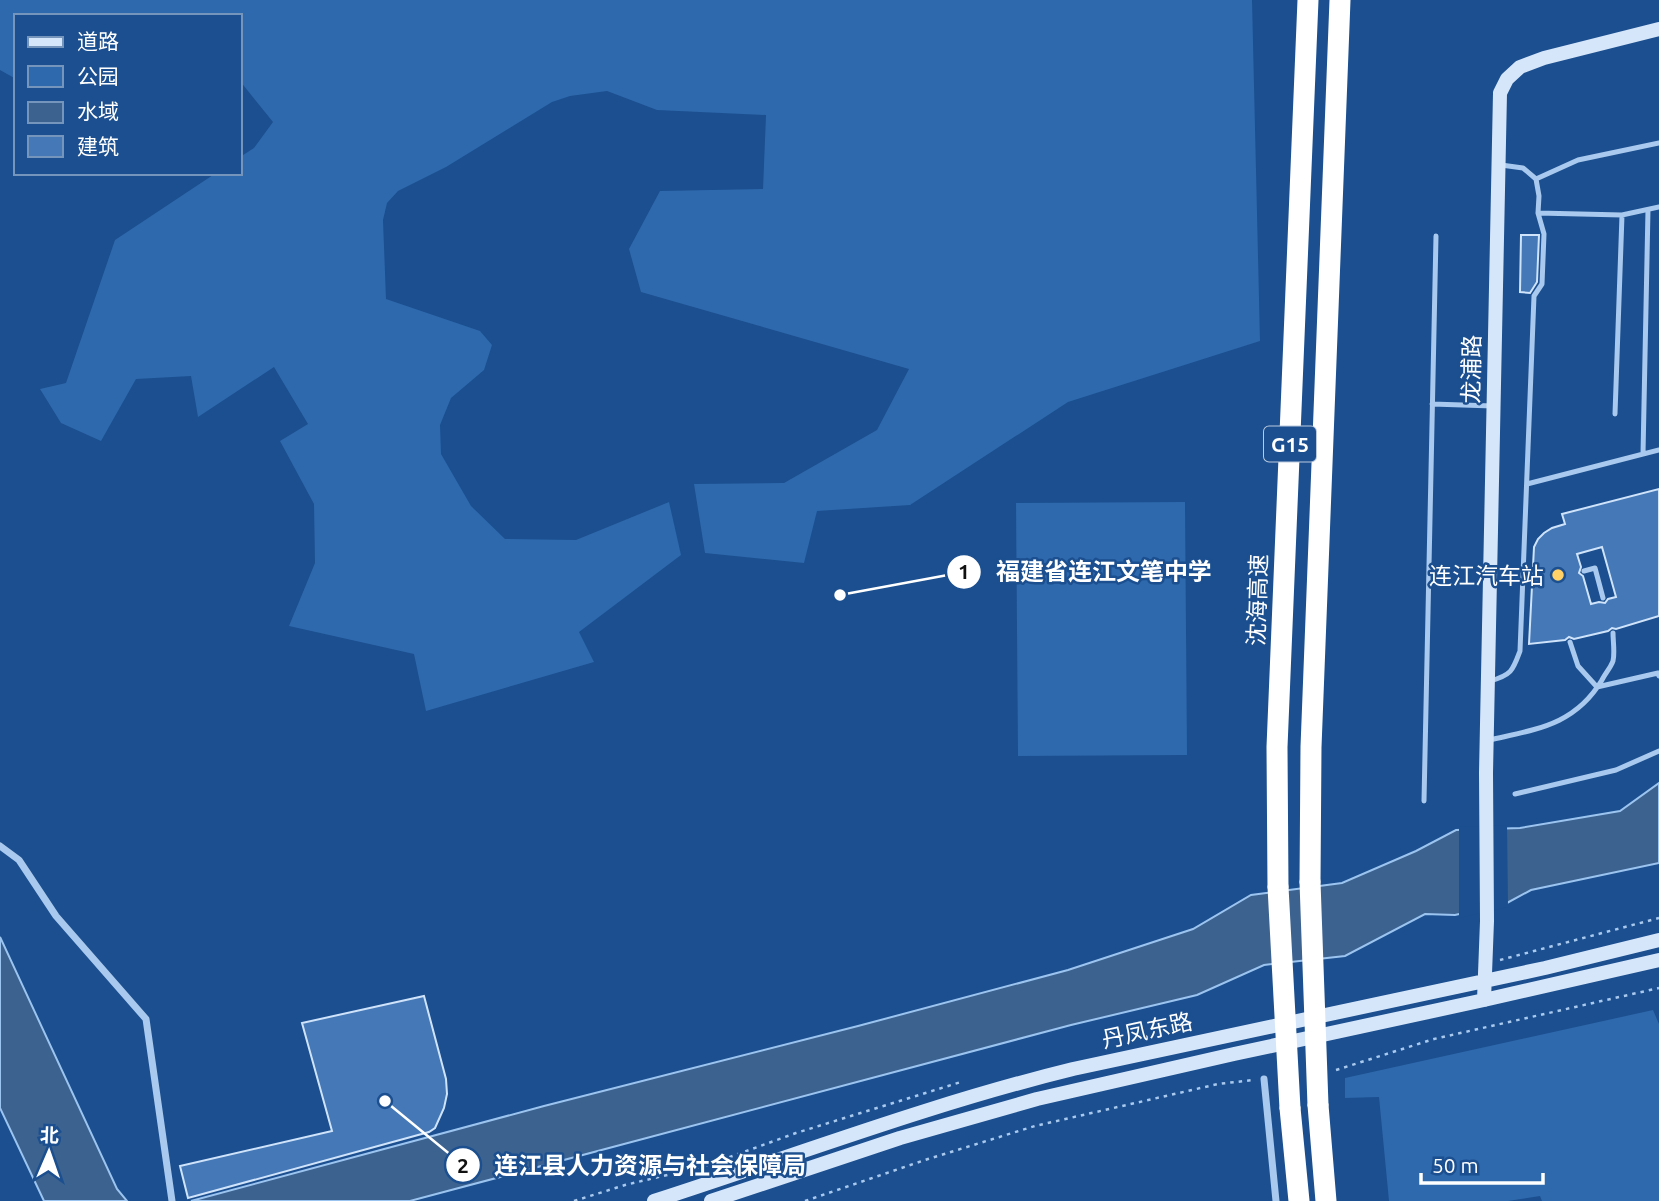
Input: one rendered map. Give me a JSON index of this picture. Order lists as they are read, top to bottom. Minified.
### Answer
{"streets":{"highway":["G15","沈海高速"],"main road":["龙浦路","丹凤东路"]},"crossings":[["龙浦路","丹凤东路"]],"places":["连江汽车站","福建省连江文笔中学","连江县人力资源与社会保障局"],"legend":["道路","公园","水域","建筑"],"scale_bar":"50 m","north":"top"}
